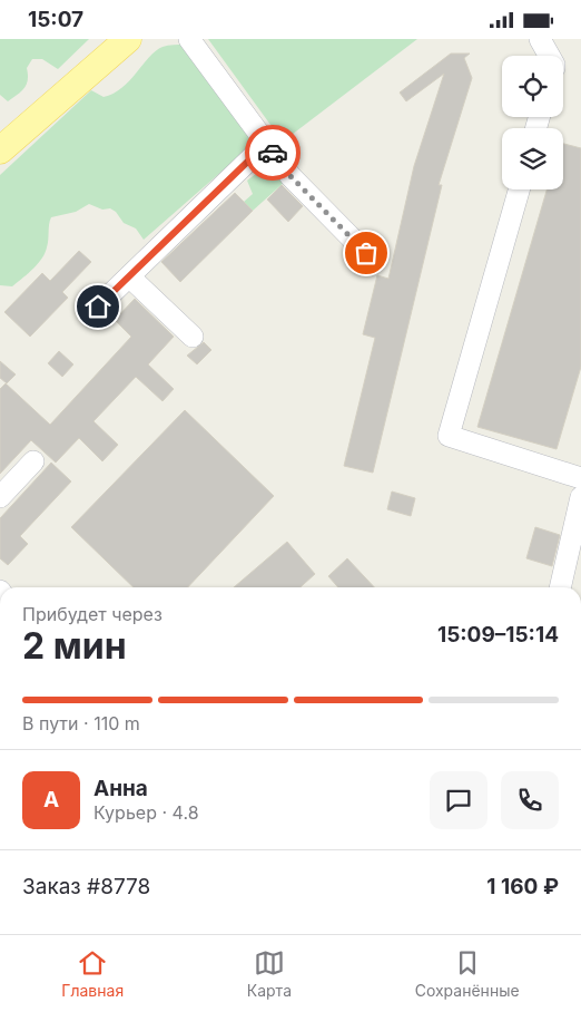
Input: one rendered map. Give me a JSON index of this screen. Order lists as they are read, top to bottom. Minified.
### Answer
{"page":{"status":"15:07","heading":["2 мин","Прибудет через","15:09–15:14"],"panel":["Анна","Курьер · 4.8","Заказ #8778","1 160 ₽"],"bar":"В пути · 110 m","round":"А","tabs":["Главная","Карта","Сохранённые"]}}
